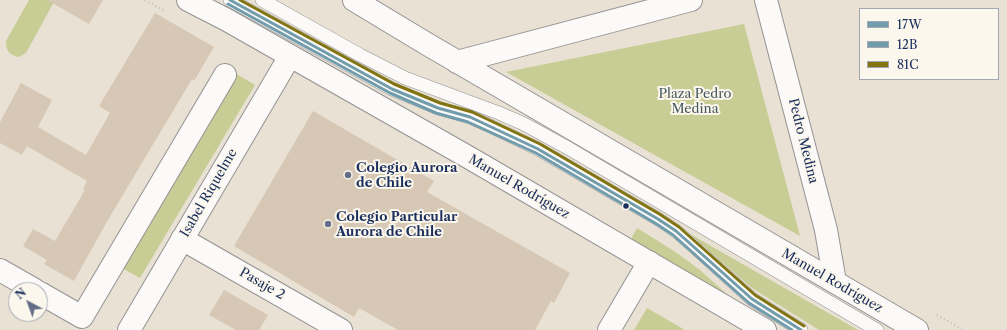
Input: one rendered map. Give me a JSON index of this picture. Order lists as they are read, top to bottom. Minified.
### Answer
{"streets":{"street":["Pedro Medina","Manuel Rodríguez","Isabel Riquelme","Pasaje 2"]},"crossings":[["Pedro Medina","Manuel Rodríguez"],["Manuel Rodríguez","Isabel Riquelme"],["Isabel Riquelme","Pasaje 2"]],"parks":["Plaza Pedro Medina"],"places":["Colegio Aurora de Chile","Colegio Particular Aurora de Chile"],"lines":["transit line 17W","transit line 81C","transit line 12B"],"legend":["17W","12B","81C"],"north":"top left"}
